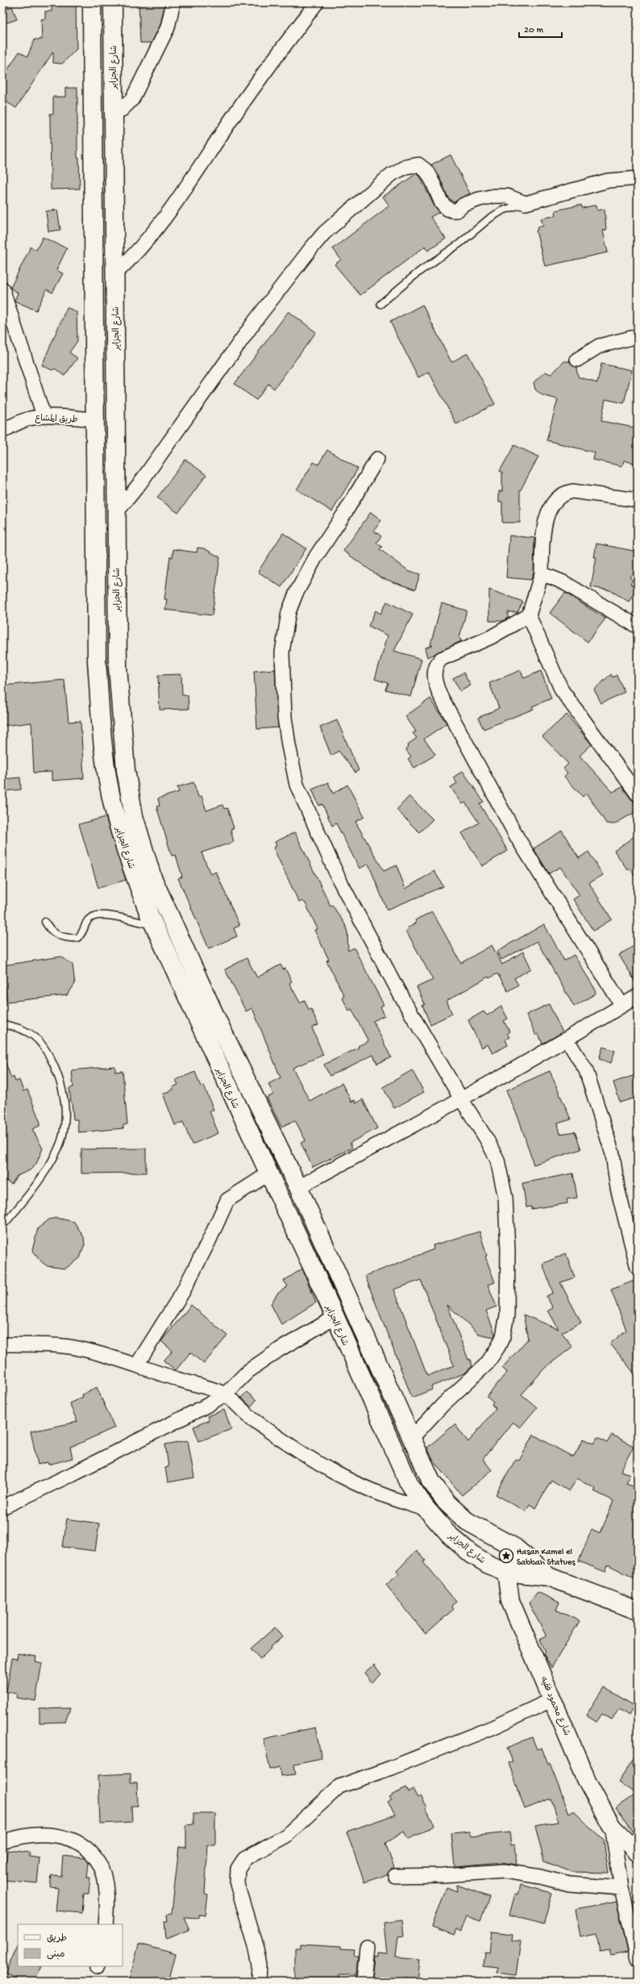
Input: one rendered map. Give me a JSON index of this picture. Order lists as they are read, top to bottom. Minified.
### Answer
{"streets":{"main road":["شارع الجزاير","شارع محمود فقيه"],"street":["طريق المشاع"]},"crossings":[["شارع الجزاير","طريق المشاع"],["شارع الجزاير","شارع محمود فقيه"]],"places":{"place":["Hasan Kamel el Sabbah Statues"]},"legend":["طريق","مبنى"],"scale_bar":"20 m"}
